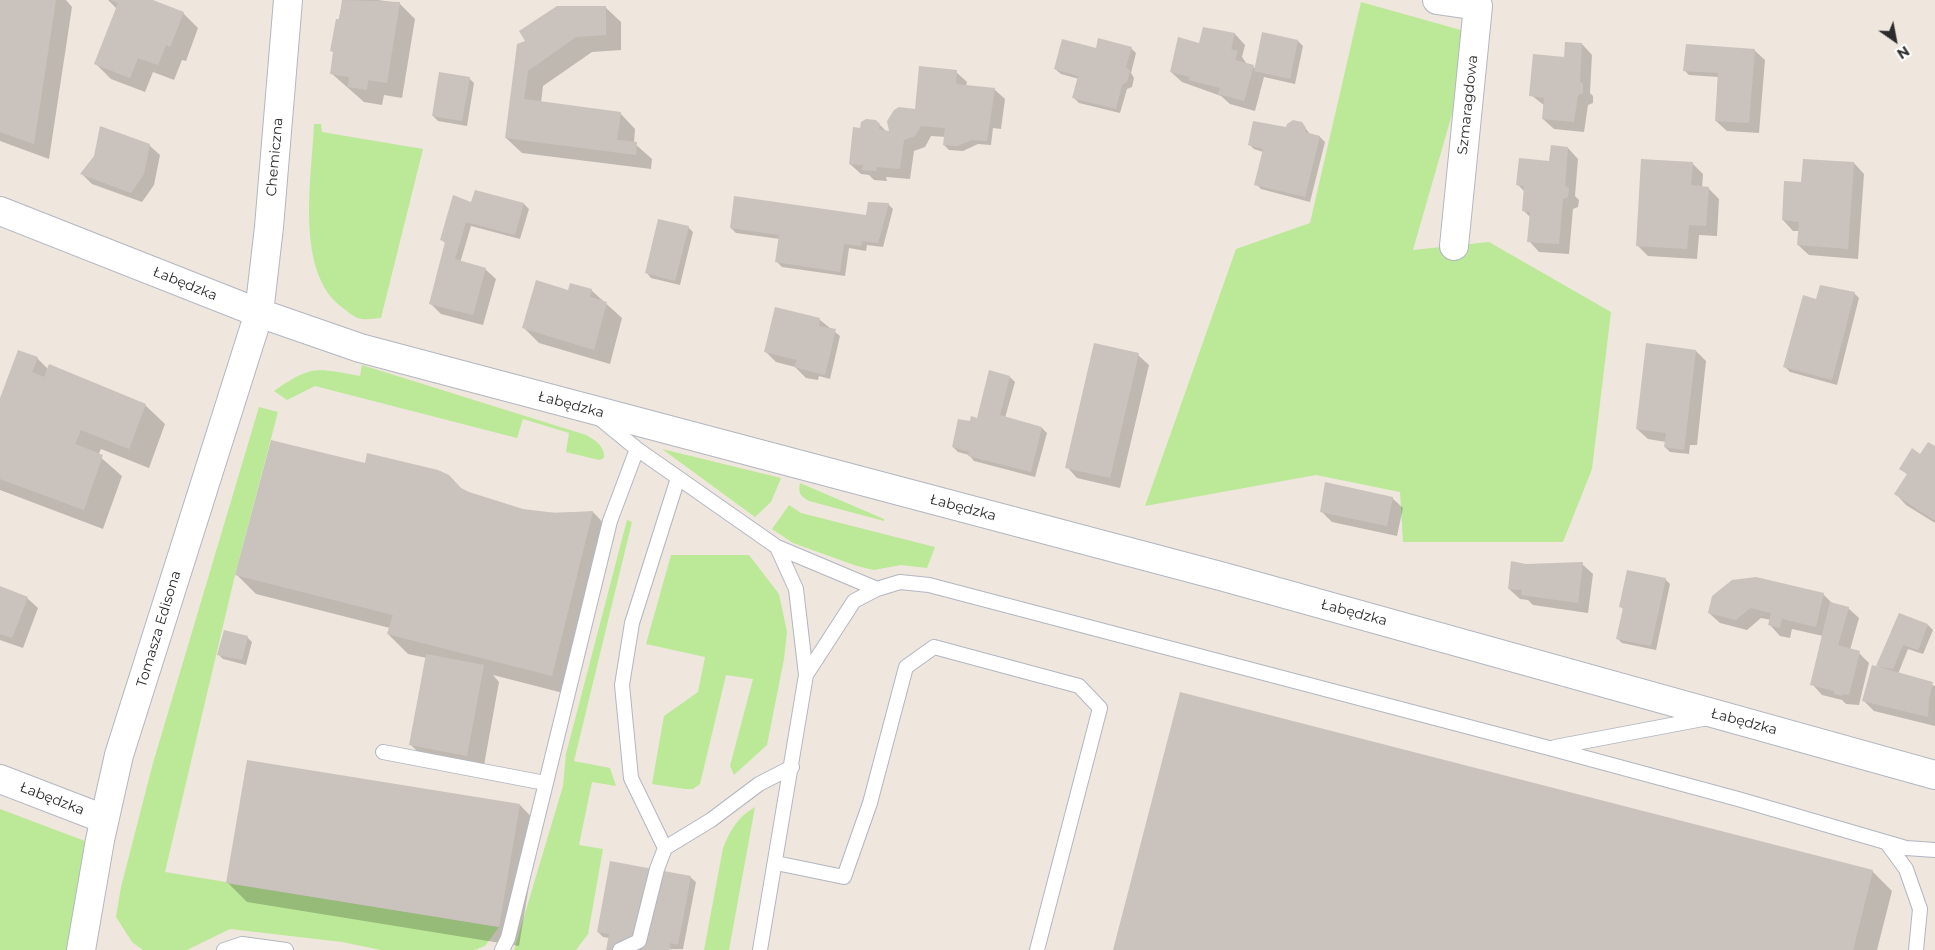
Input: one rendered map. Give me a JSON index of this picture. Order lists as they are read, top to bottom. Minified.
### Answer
{"streets":{"street":["Szmaragdowa","Chemiczna","Łabędzka","Tomasza Edisona"]},"crossings":[["Chemiczna","Łabędzka"],["Chemiczna","Tomasza Edisona"],["Łabędzka","Tomasza Edisona"]],"north":"bottom right"}
